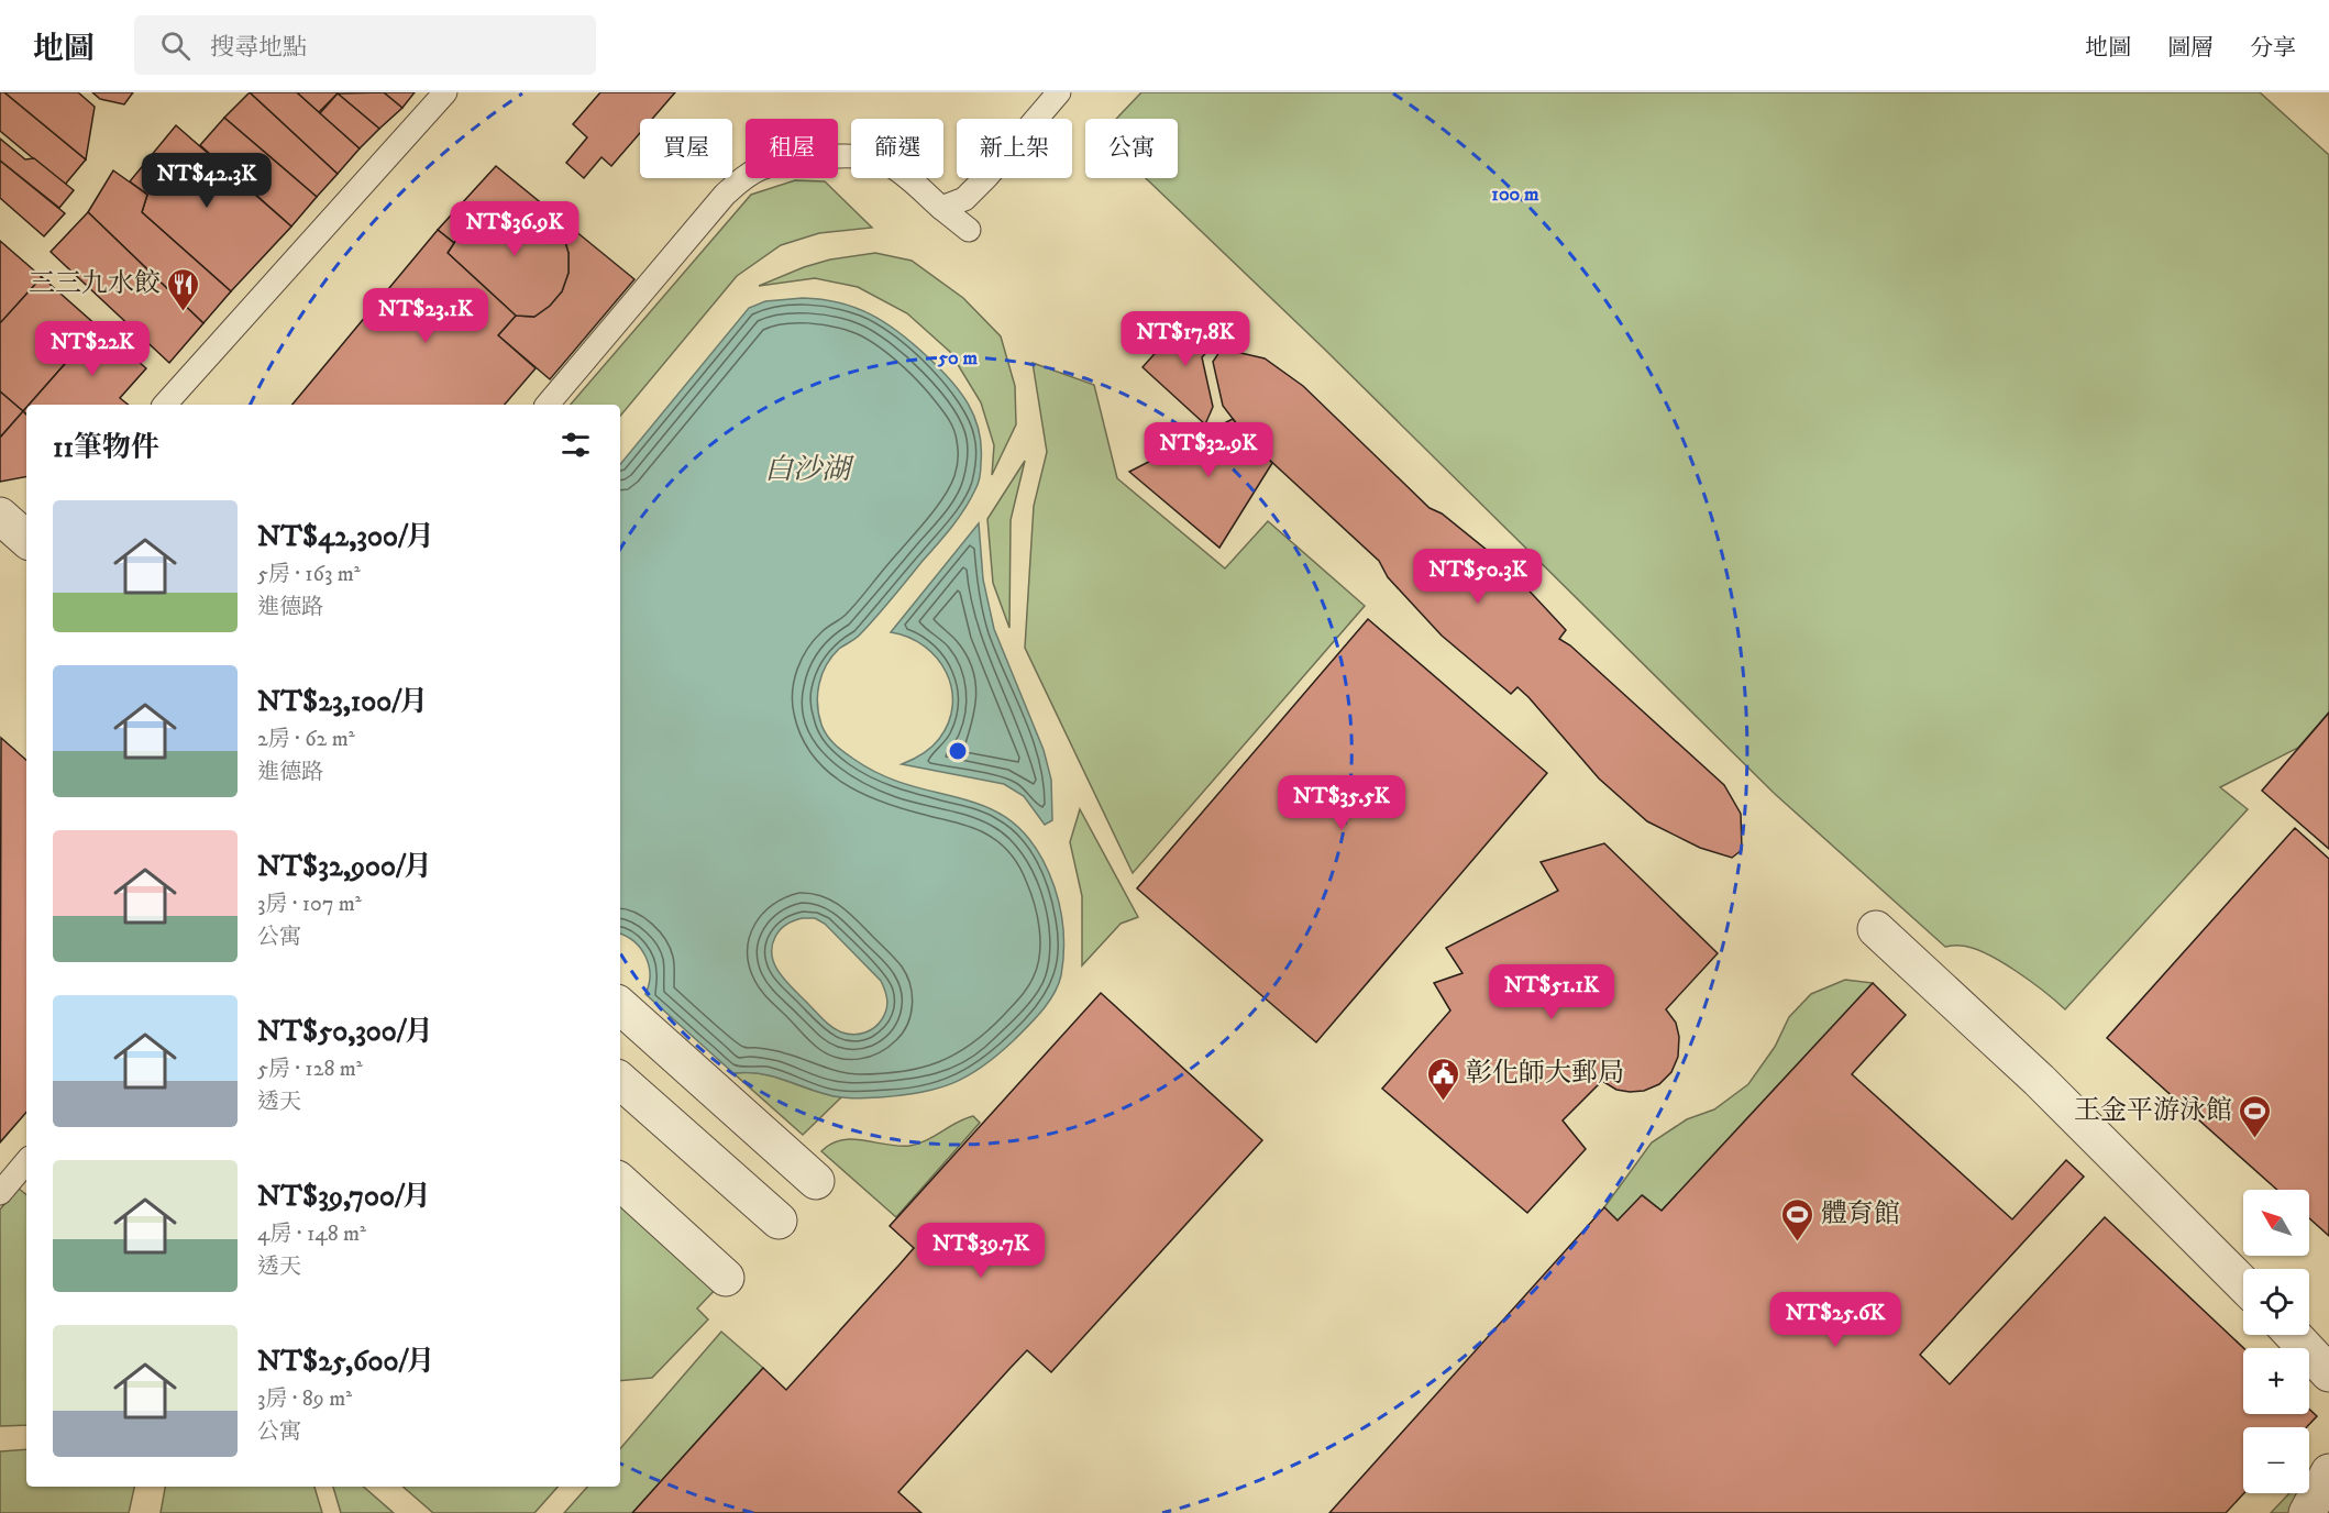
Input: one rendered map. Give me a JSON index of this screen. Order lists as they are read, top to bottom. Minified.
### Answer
{"water":["白沙湖"],"places":{"restaurant":["三三九水餃"],"public building":["彰化師大郵局"],"sports":["王金平游泳館","體育館"]},"north":"top left","page":{"header":"地圖","search":"搜尋地點","nav":["地圖","圖層","分享"],"chip":["買屋","租屋","篩選","新上架","公寓"],"price":["NT$42.3K","NT$36.9K","NT$23.1K","NT$17.8K","NT$22K","NT$32.9K","NT$50.3K","NT$35.5K","NT$51.1K","NT$39.7K","NT$25.6K"],"heading":"11筆物件","list":[{"name":"NT$42,300/月","note":"5房 · 163 m² · 進德路"},{"name":"NT$23,100/月","note":"2房 · 62 m² · 進德路"},{"name":"NT$32,900/月","note":"3房 · 107 m² · 公寓"},{"name":"NT$50,300/月","note":"5房 · 128 m² · 透天"},{"name":"NT$39,700/月","note":"4房 · 148 m² · 透天"},{"name":"NT$25,600/月","note":"3房 · 89 m² · 公寓"}],"map_buttons":["+","−"]},"rings":["100 m","50 m"]}
